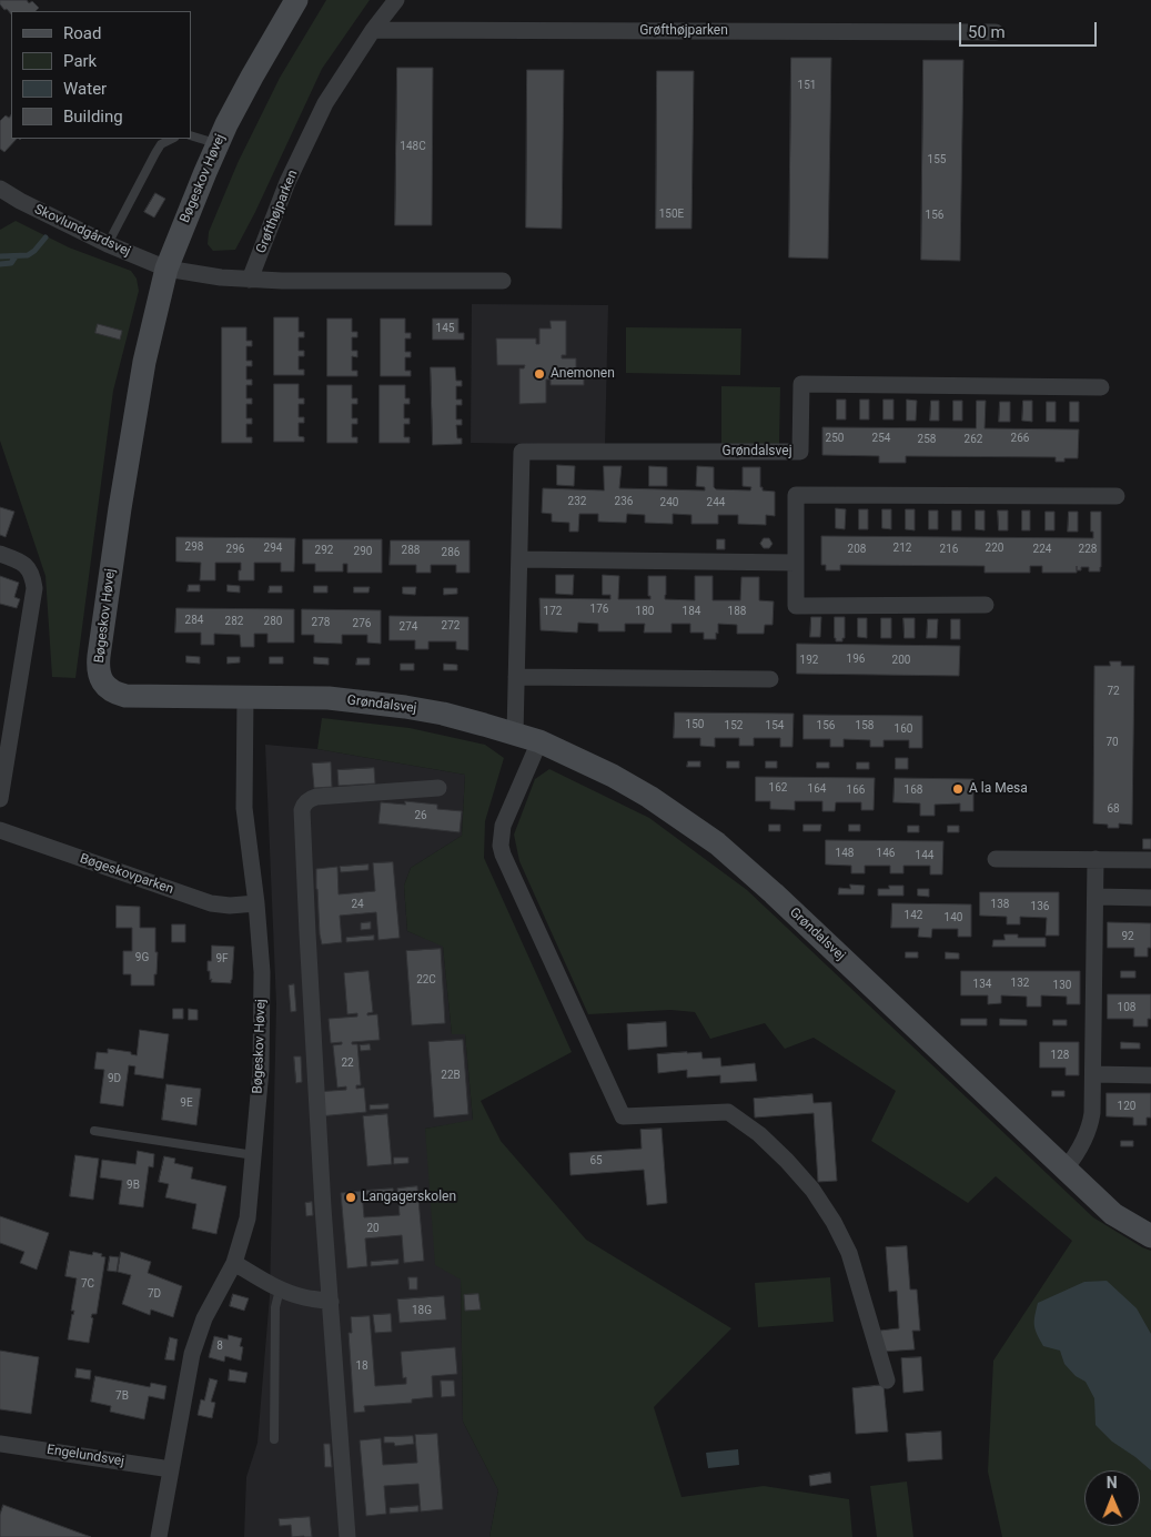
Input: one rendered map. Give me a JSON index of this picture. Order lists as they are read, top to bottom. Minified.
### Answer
{"streets":{"street":["Grøfthøjparken","Bøgeskov Høvej","Skovlundgårdsvej","Grøndalsvej","Bøgeskovparken","Engelundsvej"]},"crossings":[["Bøgeskov Høvej","Skovlundgårdsvej"],["Bøgeskov Høvej","Grøndalsvej"],["Bøgeskov Høvej","Bøgeskovparken"],["Bøgeskov Høvej","Engelundsvej"]],"places":["Anemonen","A la Mesa","Langagerskolen"],"house_numbers":["151","148C","155","150E","156","145","250","254","266","258","262","232","236","240","244","298","294","212","220","296","208","216","224","228","292","288","290","286","176","172","180","184","188","284","282","280","278","276","272","274","196","192","200","72","150","152","154","156","158","160","70","162","164","166","168","68","26","148","146","144","24","138","136","142","140","92","9G","9F","22C","132","134","130","108","128","22","22B","9D","9E","120","65","9B","20","7C","7D","18G","8","18","7B"],"legend":["Road","Park","Water","Building"],"scale_bar":"50 m","north":"top"}
